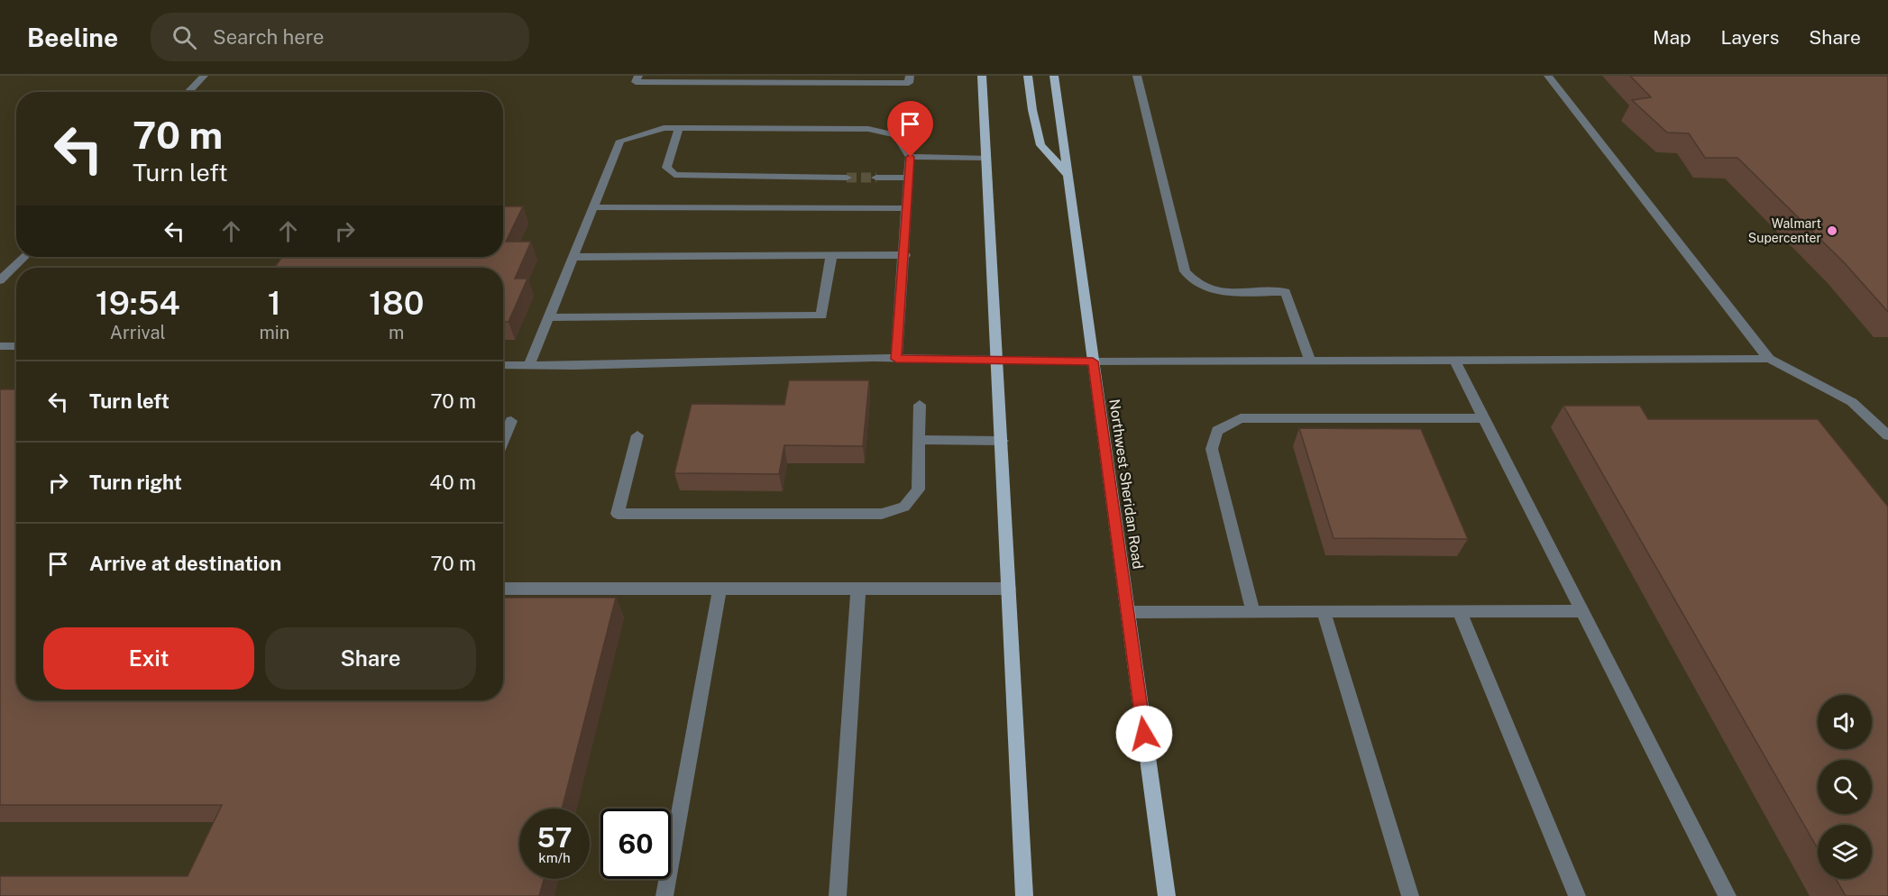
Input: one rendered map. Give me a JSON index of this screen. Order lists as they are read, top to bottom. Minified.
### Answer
{"streets":{"main road":["Northwest Sheridan Road"]},"places":["Walmart Supercenter"],"page":{"header":"Beeline","search":"Search here","nav":["Map","Layers","Share"],"turn":["70 m","Turn left"],"eta":["19:54","Arrival","1","min","180","m"],"list":[{"name":"Turn left","value":"70 m"},{"name":"Turn right","value":"40 m"},{"name":"Arrive at destination","value":"70 m"}],"buttons":["Exit","Share"],"speed":"57 km/h","limit":"60"}}
